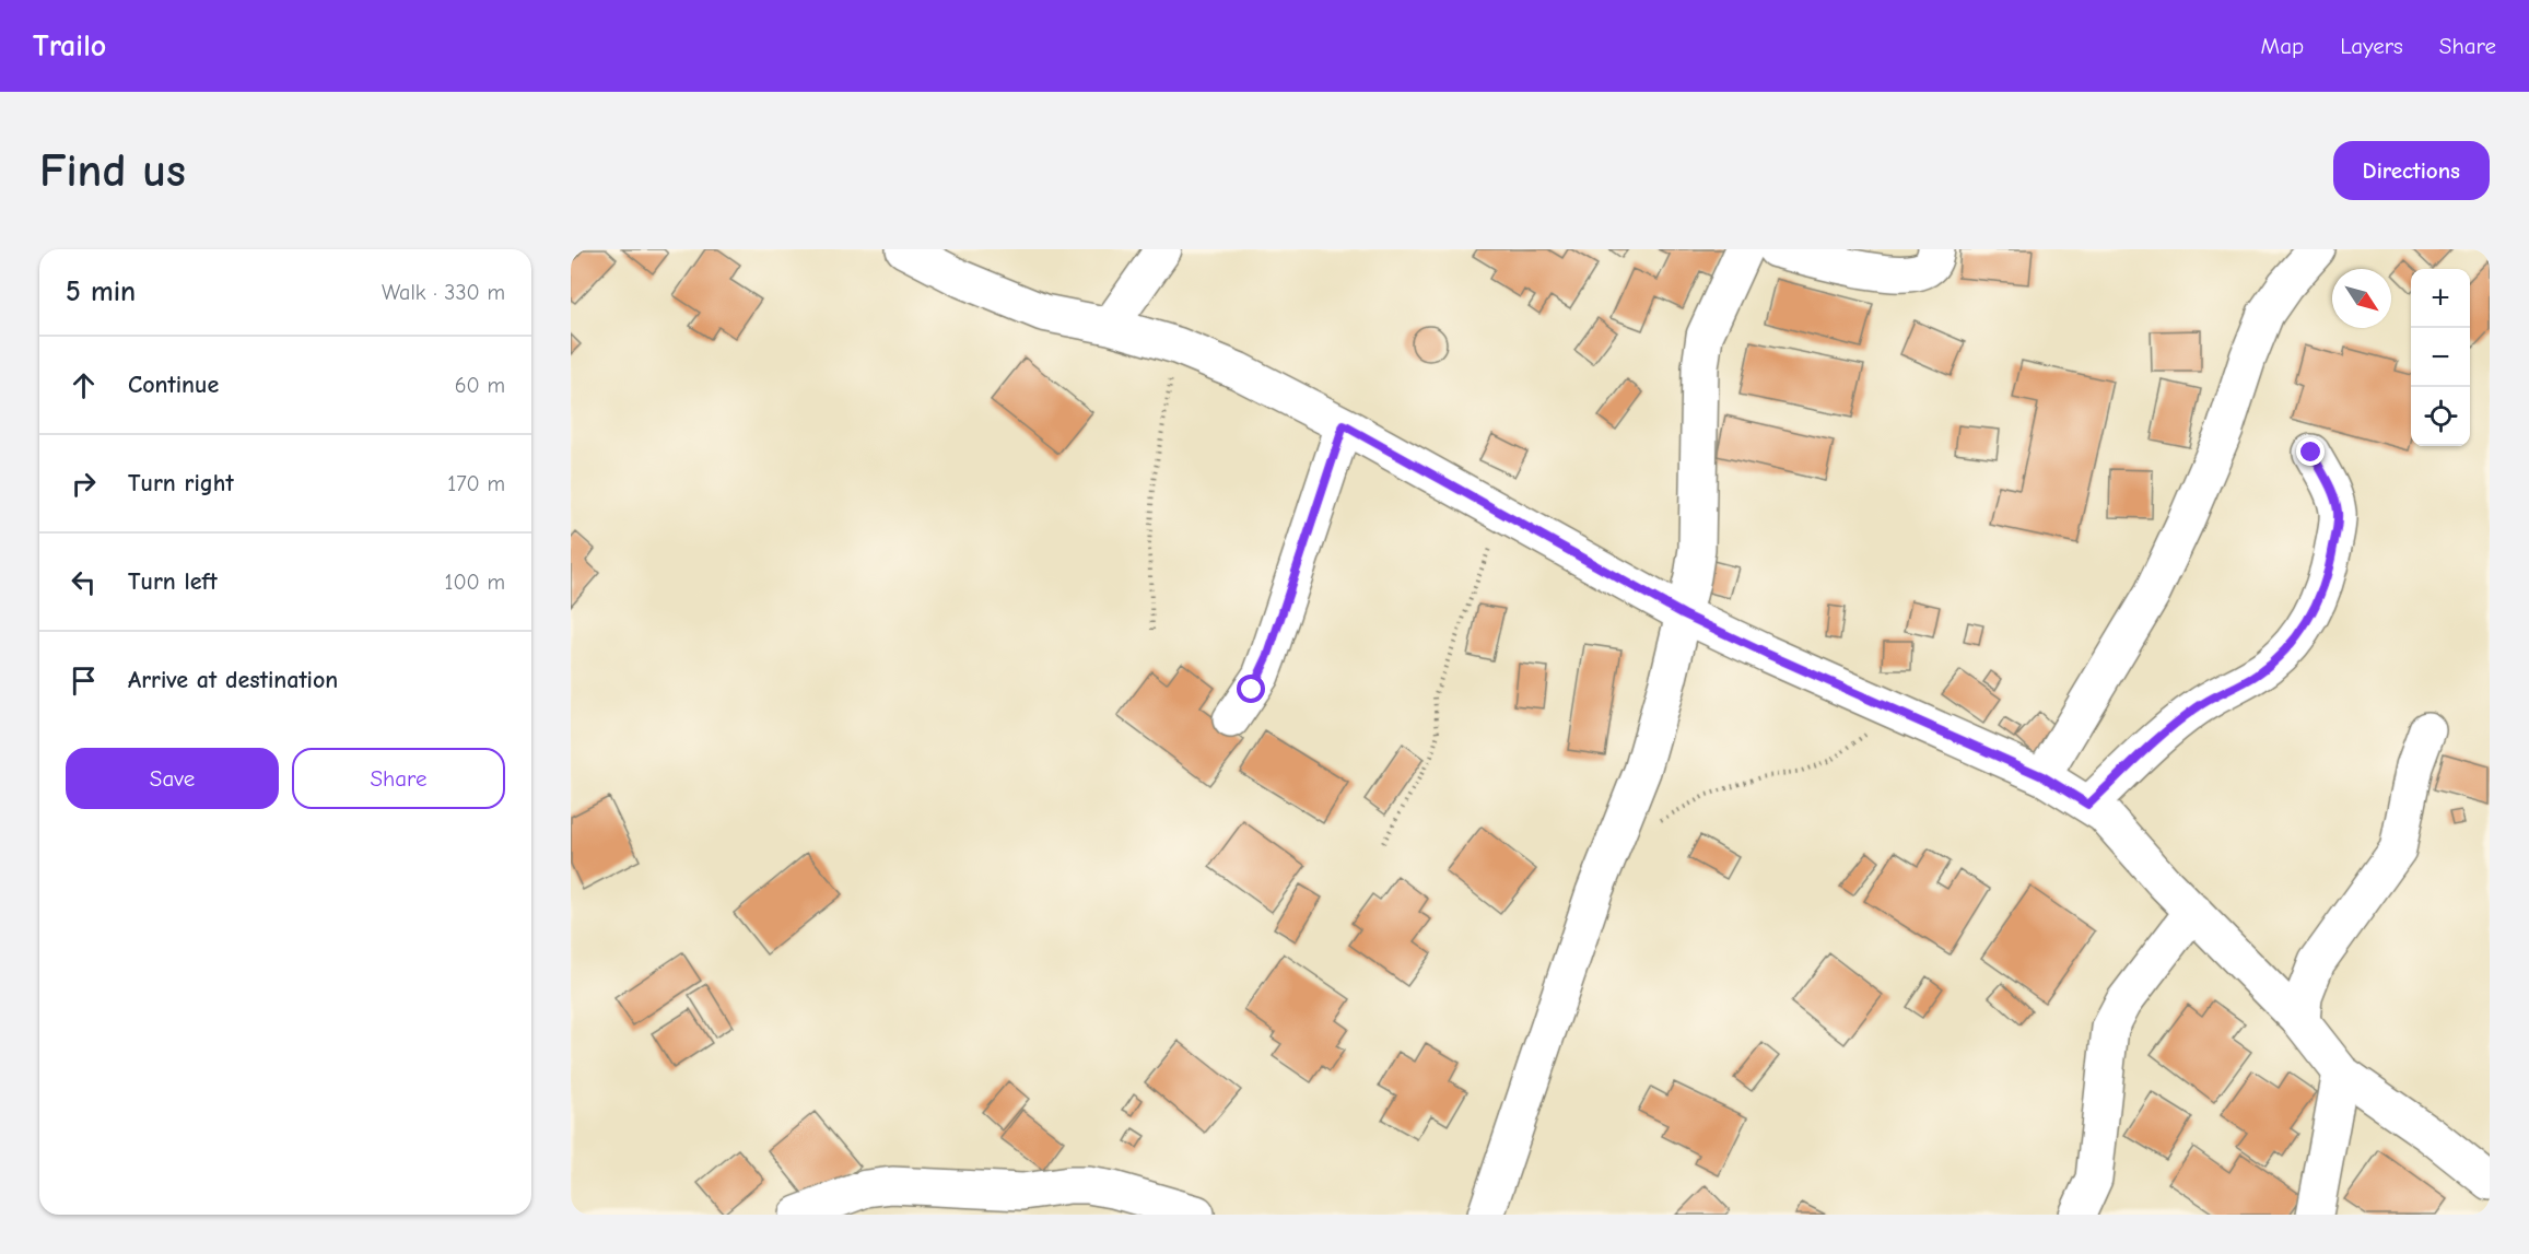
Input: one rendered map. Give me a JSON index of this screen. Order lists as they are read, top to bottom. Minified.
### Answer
{"north":"bottom right","page":{"header":"Trailo","nav":["Map","Layers","Share"],"buttons":["Directions",["Save","Share"]],"title":"Find us","heading":["5 min","Walk · 330 m"],"map_buttons":["+","−"],"list":[["Continue","60 m"],["Turn right","170 m"],["Turn left","100 m"],"Arrive at destination"]}}
